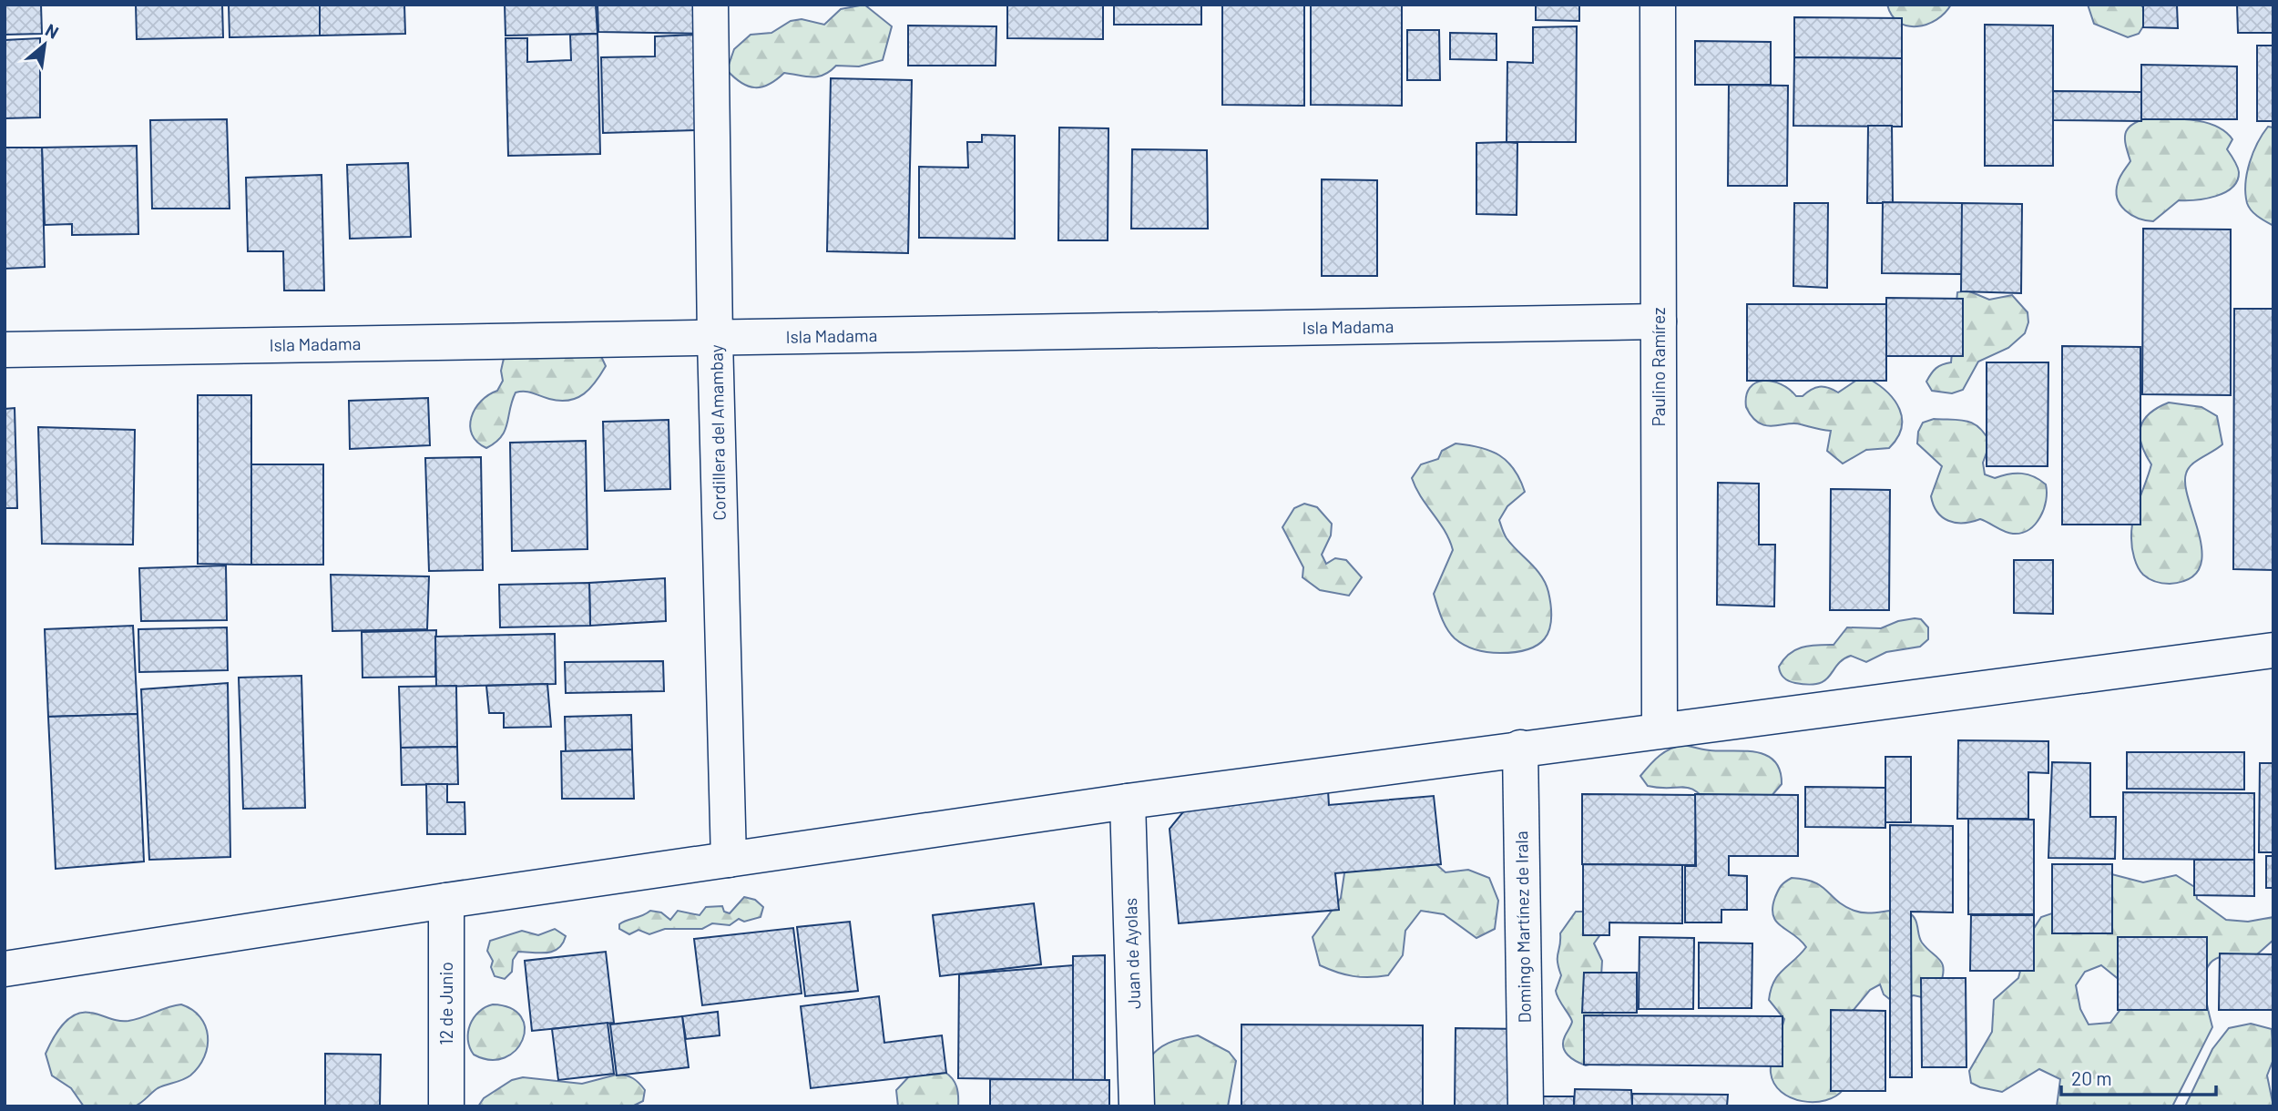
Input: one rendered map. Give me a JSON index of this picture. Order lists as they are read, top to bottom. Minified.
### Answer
{"streets":{"street":["Isla Madama","Paulino Ramírez","Cordillera del Amambay","Domingo Martínez de Irala","Juan de Ayolas","12 de Junio"]},"crossings":[["Isla Madama","Paulino Ramírez"],["Isla Madama","Cordillera del Amambay"]],"scale_bar":"20 m","north":"top right"}
